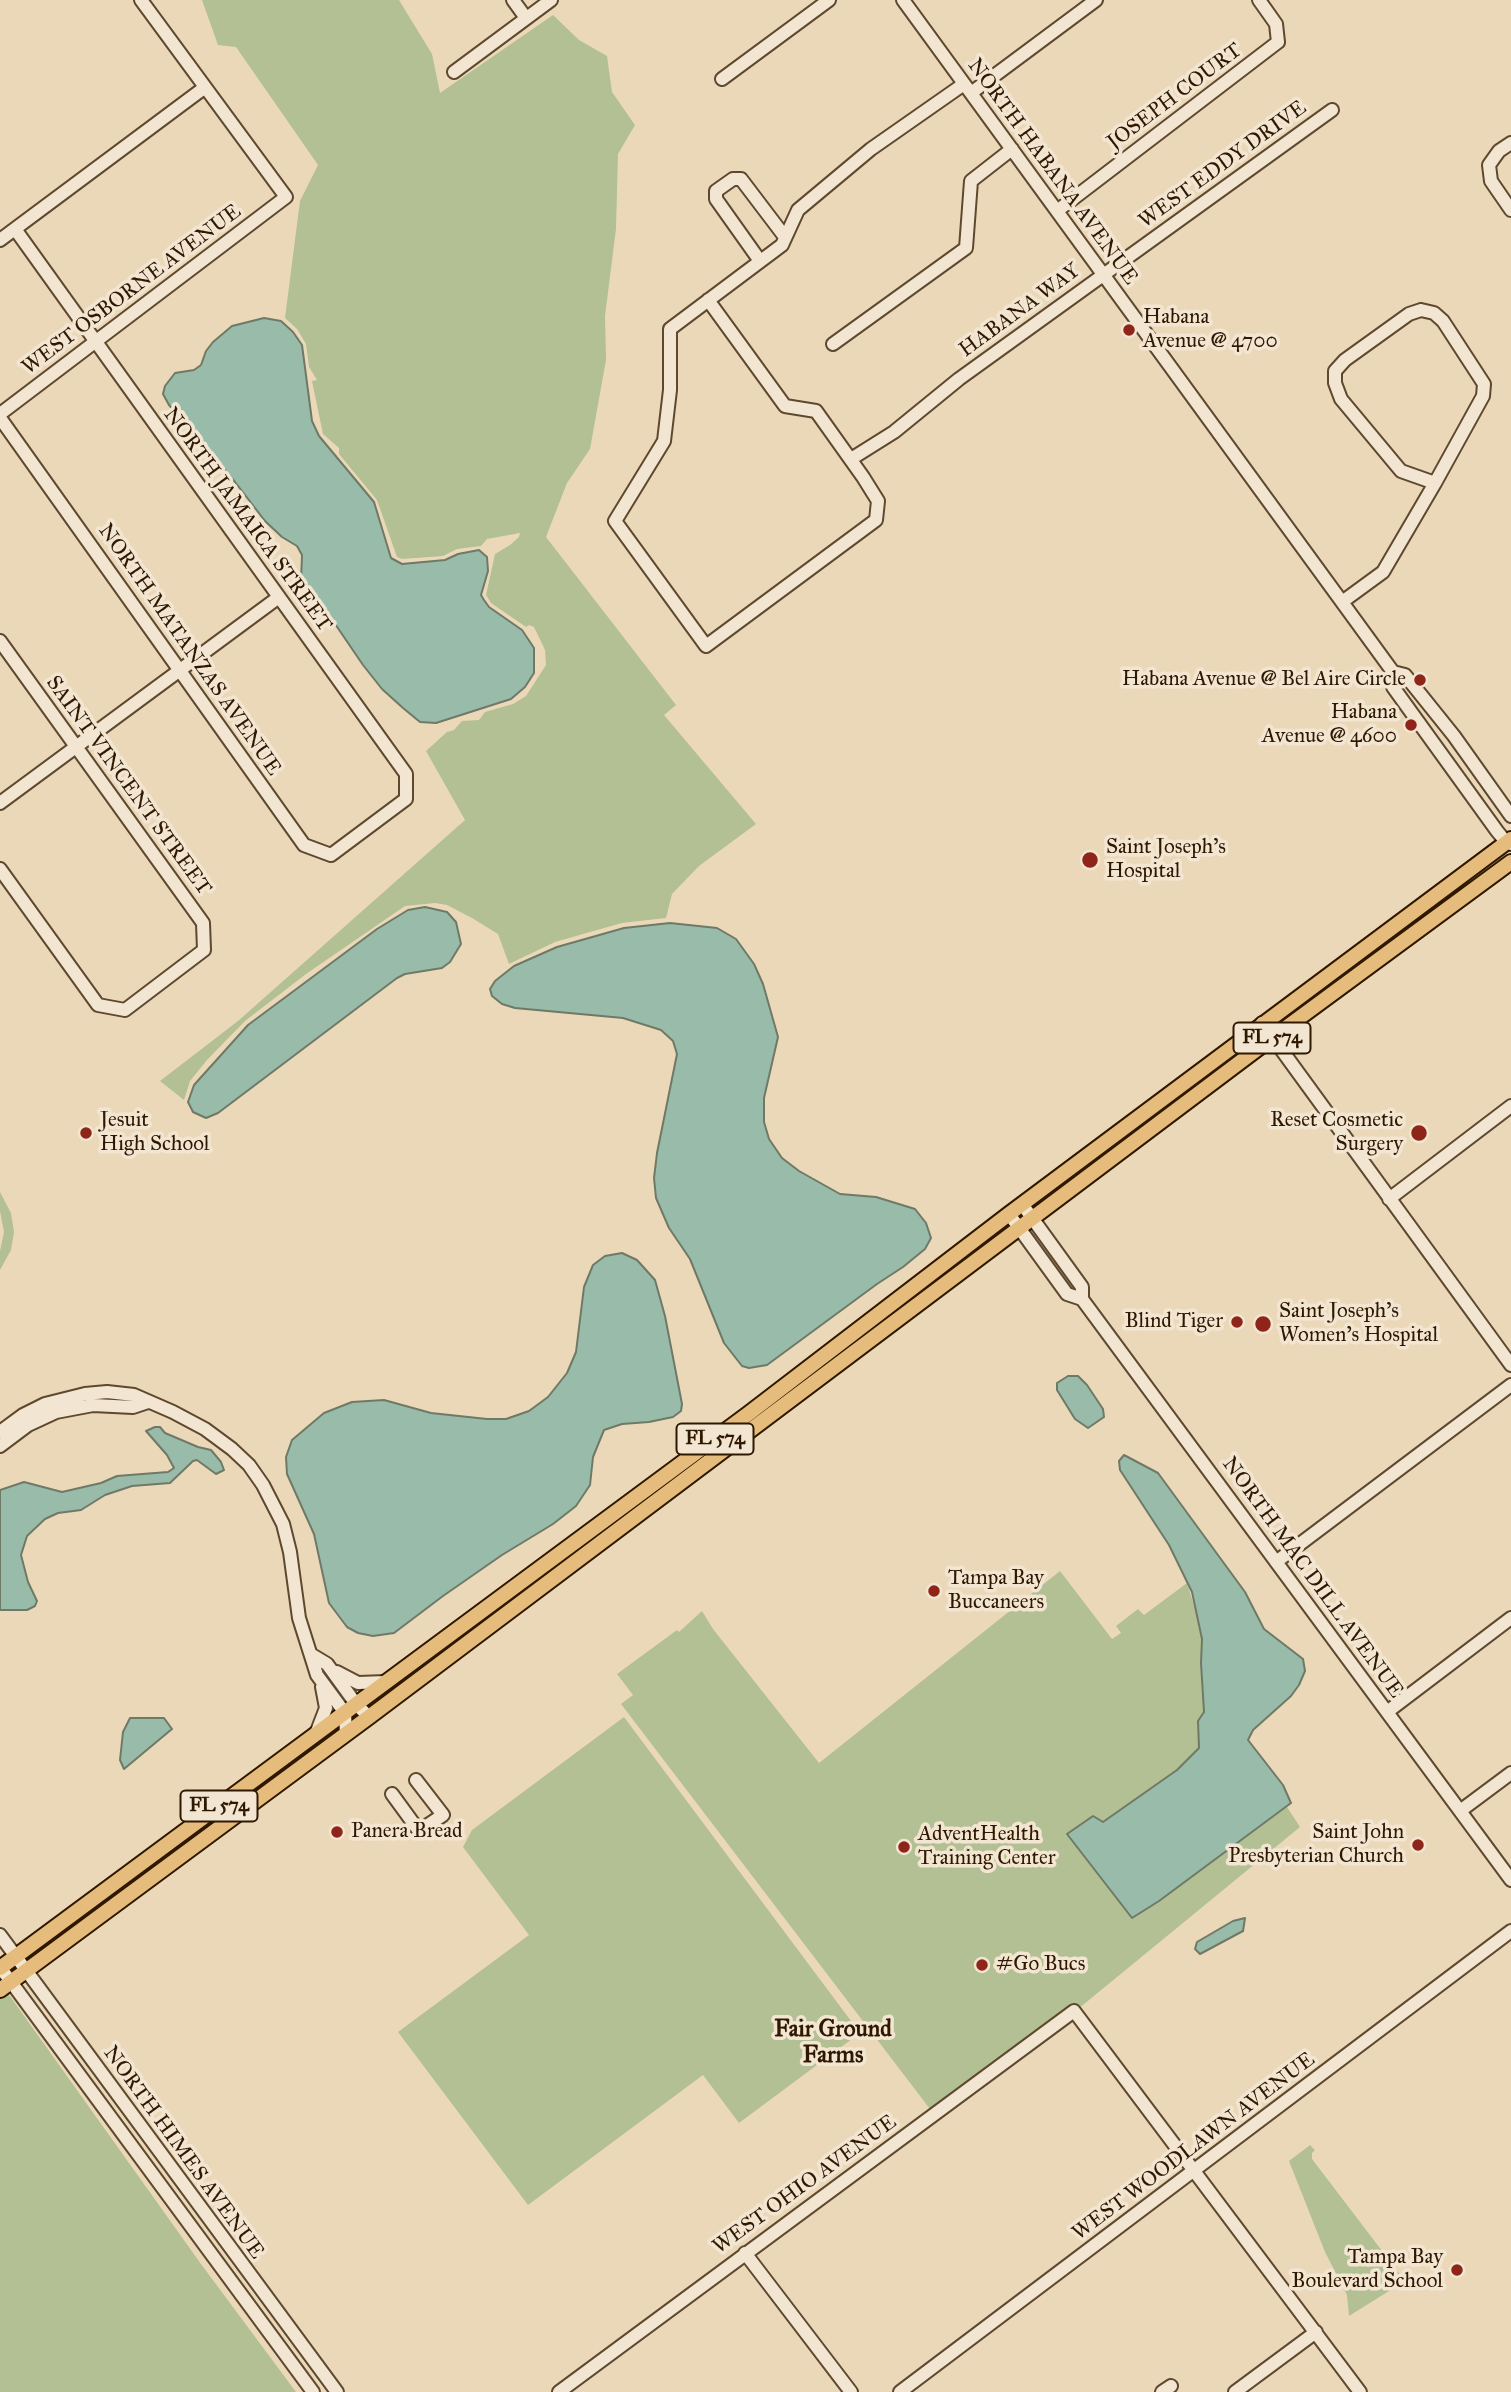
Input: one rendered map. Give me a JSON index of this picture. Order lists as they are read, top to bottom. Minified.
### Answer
{"streets":{"main road":["FL 574"],"street":["JOSEPH COURT","WEST EDDY DRIVE","NORTH HABANA AVENUE","WEST OSBORNE AVENUE","HABANA WAY","NORTH JAMAICA STREET","NORTH MATANZAS AVENUE","SAINT VINCENT STREET","NORTH MAC DILL AVENUE","WEST WOODLAWN AVENUE","NORTH HIMES AVENUE","WEST OHIO AVENUE"]},"crossings":[["JOSEPH COURT","NORTH HABANA AVENUE"],["WEST EDDY DRIVE","NORTH HABANA AVENUE"],["WEST EDDY DRIVE","HABANA WAY"],["NORTH HABANA AVENUE","HABANA WAY"],["NORTH HABANA AVENUE","FL 574"],["WEST OSBORNE AVENUE","NORTH JAMAICA STREET"],["WEST OSBORNE AVENUE","NORTH MATANZAS AVENUE"],["NORTH JAMAICA STREET","NORTH MATANZAS AVENUE"],["FL 574","NORTH MAC DILL AVENUE"],["FL 574","NORTH HIMES AVENUE"],["WEST WOODLAWN AVENUE","WEST OHIO AVENUE"]],"districts":["Fair Ground Farms"],"places":["Habana Avenue @ 4700","Habana Avenue @ Bel Aire Circle","Habana Avenue @ 4600","Saint Joseph's Hospital","Jesuit High School","Reset Cosmetic Surgery","Blind Tiger","Saint Joseph's Women's Hospital","Tampa Bay Buccaneers","Panera Bread","Saint John Presbyterian Church","AdventHealth Training Center","#Go Bucs","Tampa Bay Boulevard School"]}
